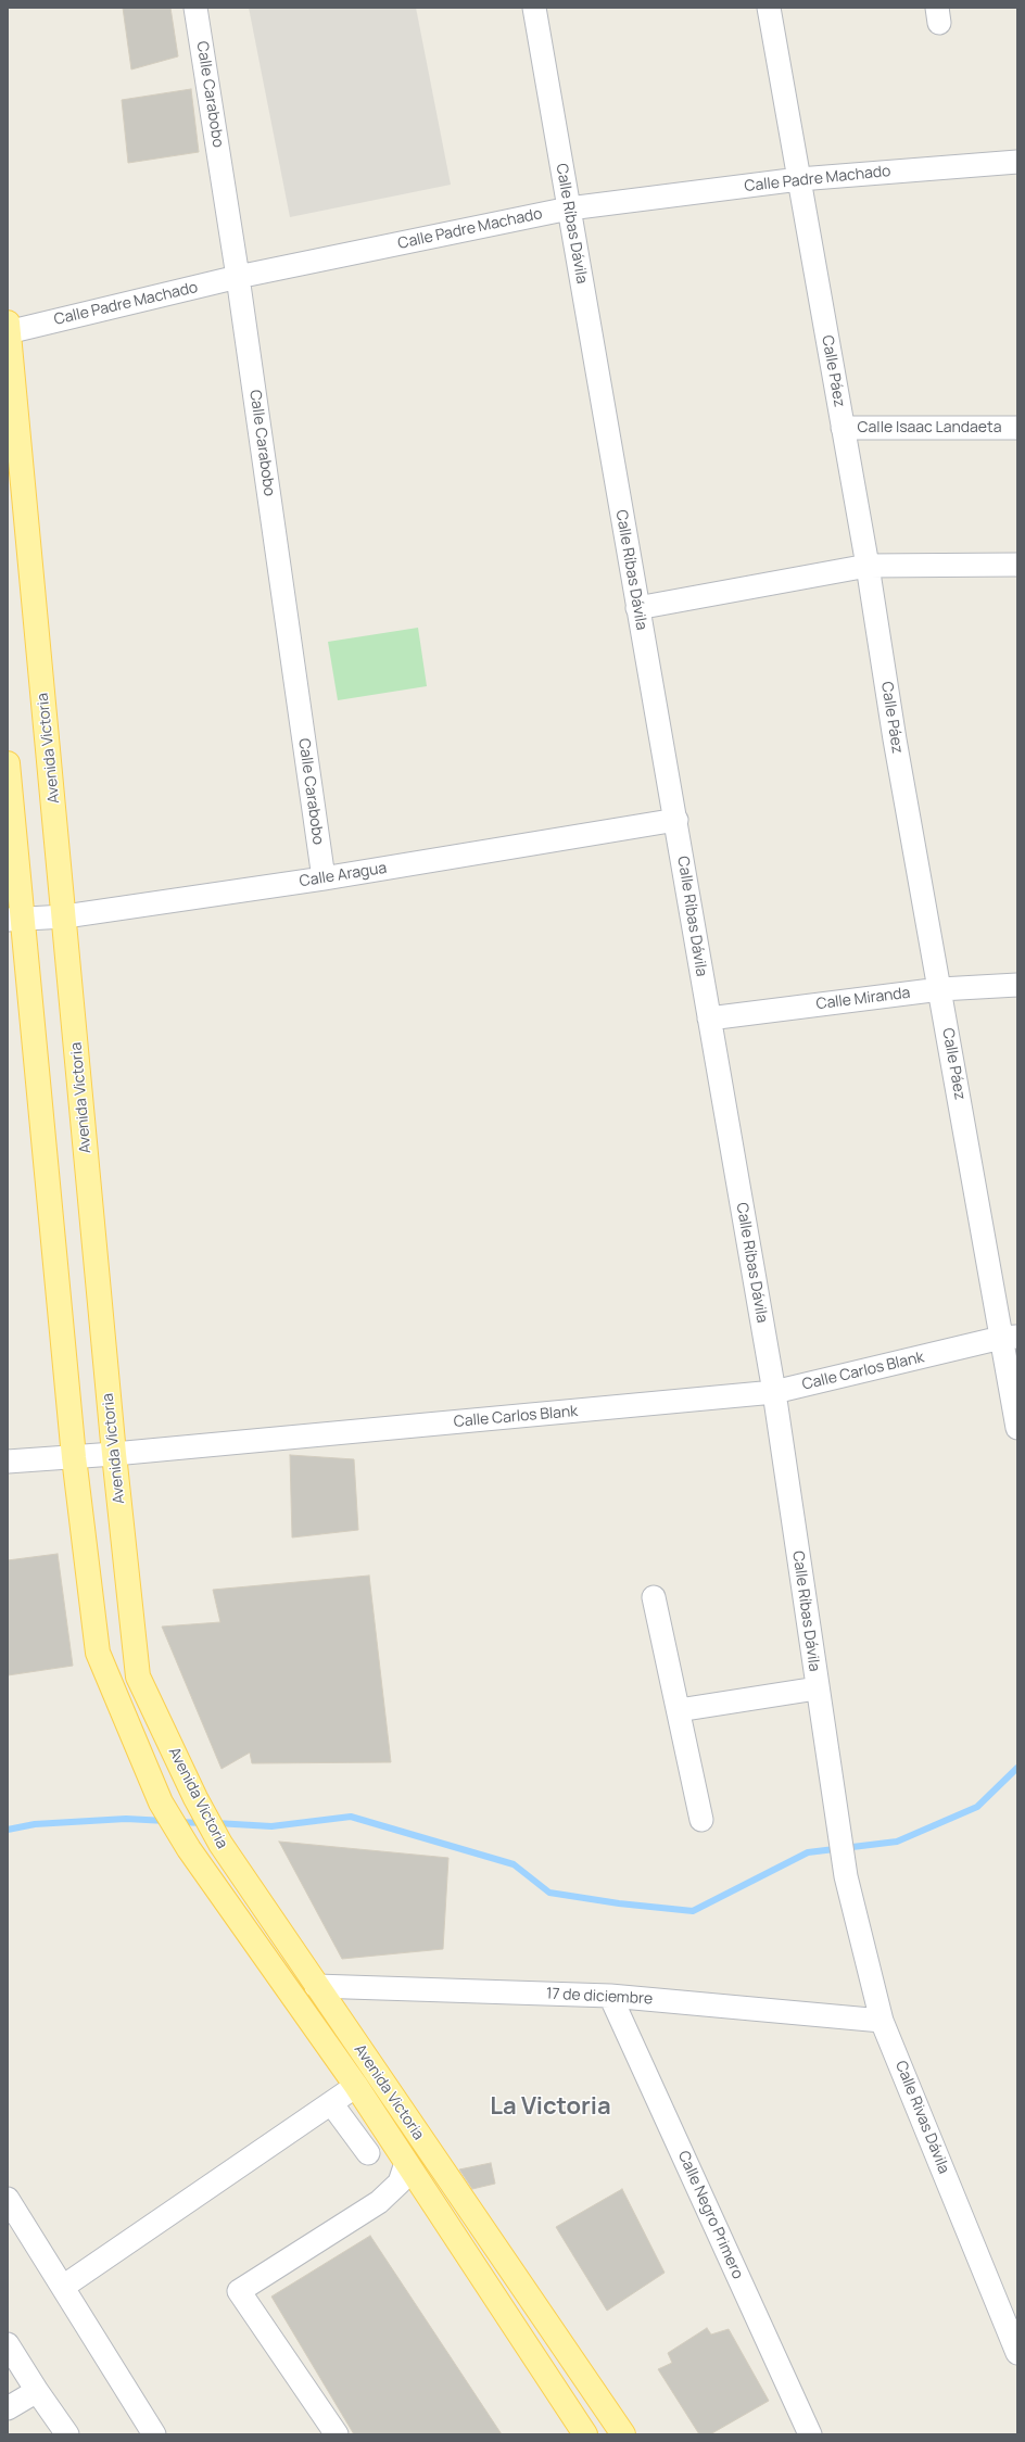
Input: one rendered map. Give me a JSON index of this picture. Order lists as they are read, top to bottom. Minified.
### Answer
{"streets":{"main road":["Avenida Victoria"],"street":["Calle Carabobo","Calle Padre Machado","Calle Ríbas Dávila","Calle Páez","Calle Isaac Landaeta","Calle Aragua","Calle Miranda","Calle Carlos Blank","17 de diciembre","Calle Rivas Dávila","Calle Negro Primero"]},"crossings":[["Calle Carabobo","Calle Padre Machado"],["Calle Carabobo","Calle Aragua"],["Calle Padre Machado","Calle Ríbas Dávila"],["Calle Padre Machado","Calle Páez"],["Calle Padre Machado","Avenida Victoria"],["Calle Ríbas Dávila","Calle Aragua"],["Calle Ríbas Dávila","Calle Miranda"],["Calle Ríbas Dávila","Calle Carlos Blank"],["Calle Ríbas Dávila","Calle Rivas Dávila"],["Calle Páez","Calle Isaac Landaeta"],["Calle Páez","Calle Miranda"],["Calle Páez","Calle Carlos Blank"],["Avenida Victoria","Calle Aragua"],["Avenida Victoria","Calle Carlos Blank"],["Avenida Victoria","17 de diciembre"],["17 de diciembre","Calle Rivas Dávila"],["17 de diciembre","Calle Negro Primero"]],"districts":["La Victoria"]}
